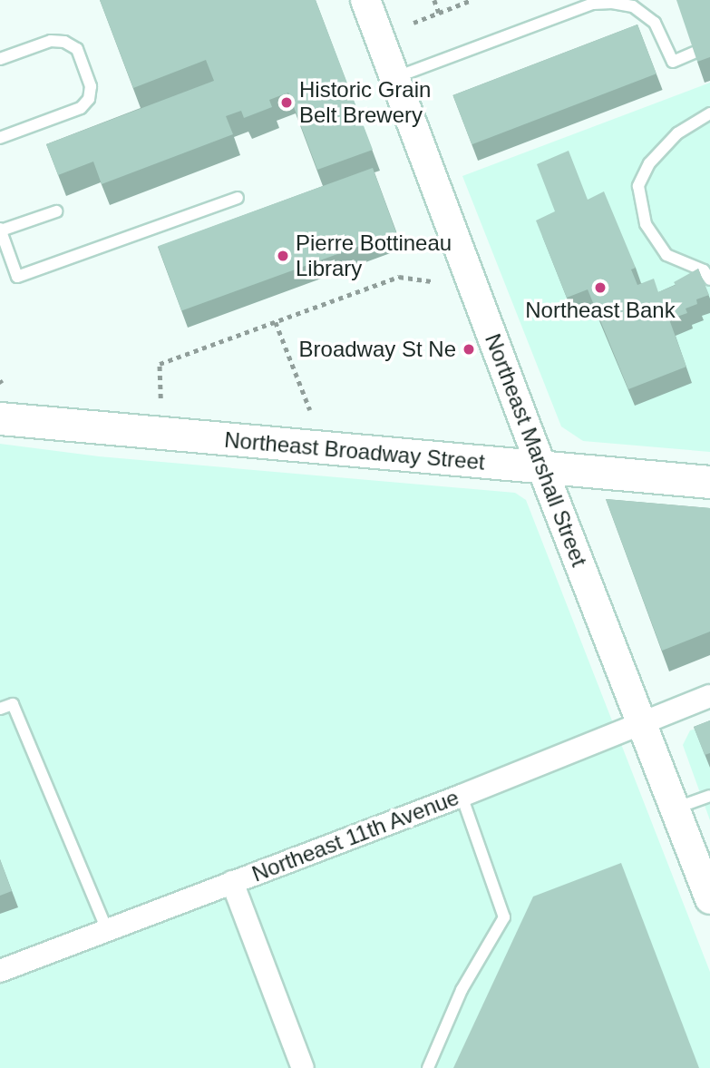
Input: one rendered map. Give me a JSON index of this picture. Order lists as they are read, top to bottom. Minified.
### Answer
{"streets":{"main road":["Northeast Broadway Street"],"street":["Northeast Marshall Street","Northeast 11th Avenue"]},"crossings":[["Northeast Marshall Street","Northeast Broadway Street"],["Northeast Marshall Street","Northeast 11th Avenue"]],"places":["Historic Grain Belt Brewery","Pierre Bottineau Library","Northeast Bank","Broadway St Ne"]}
